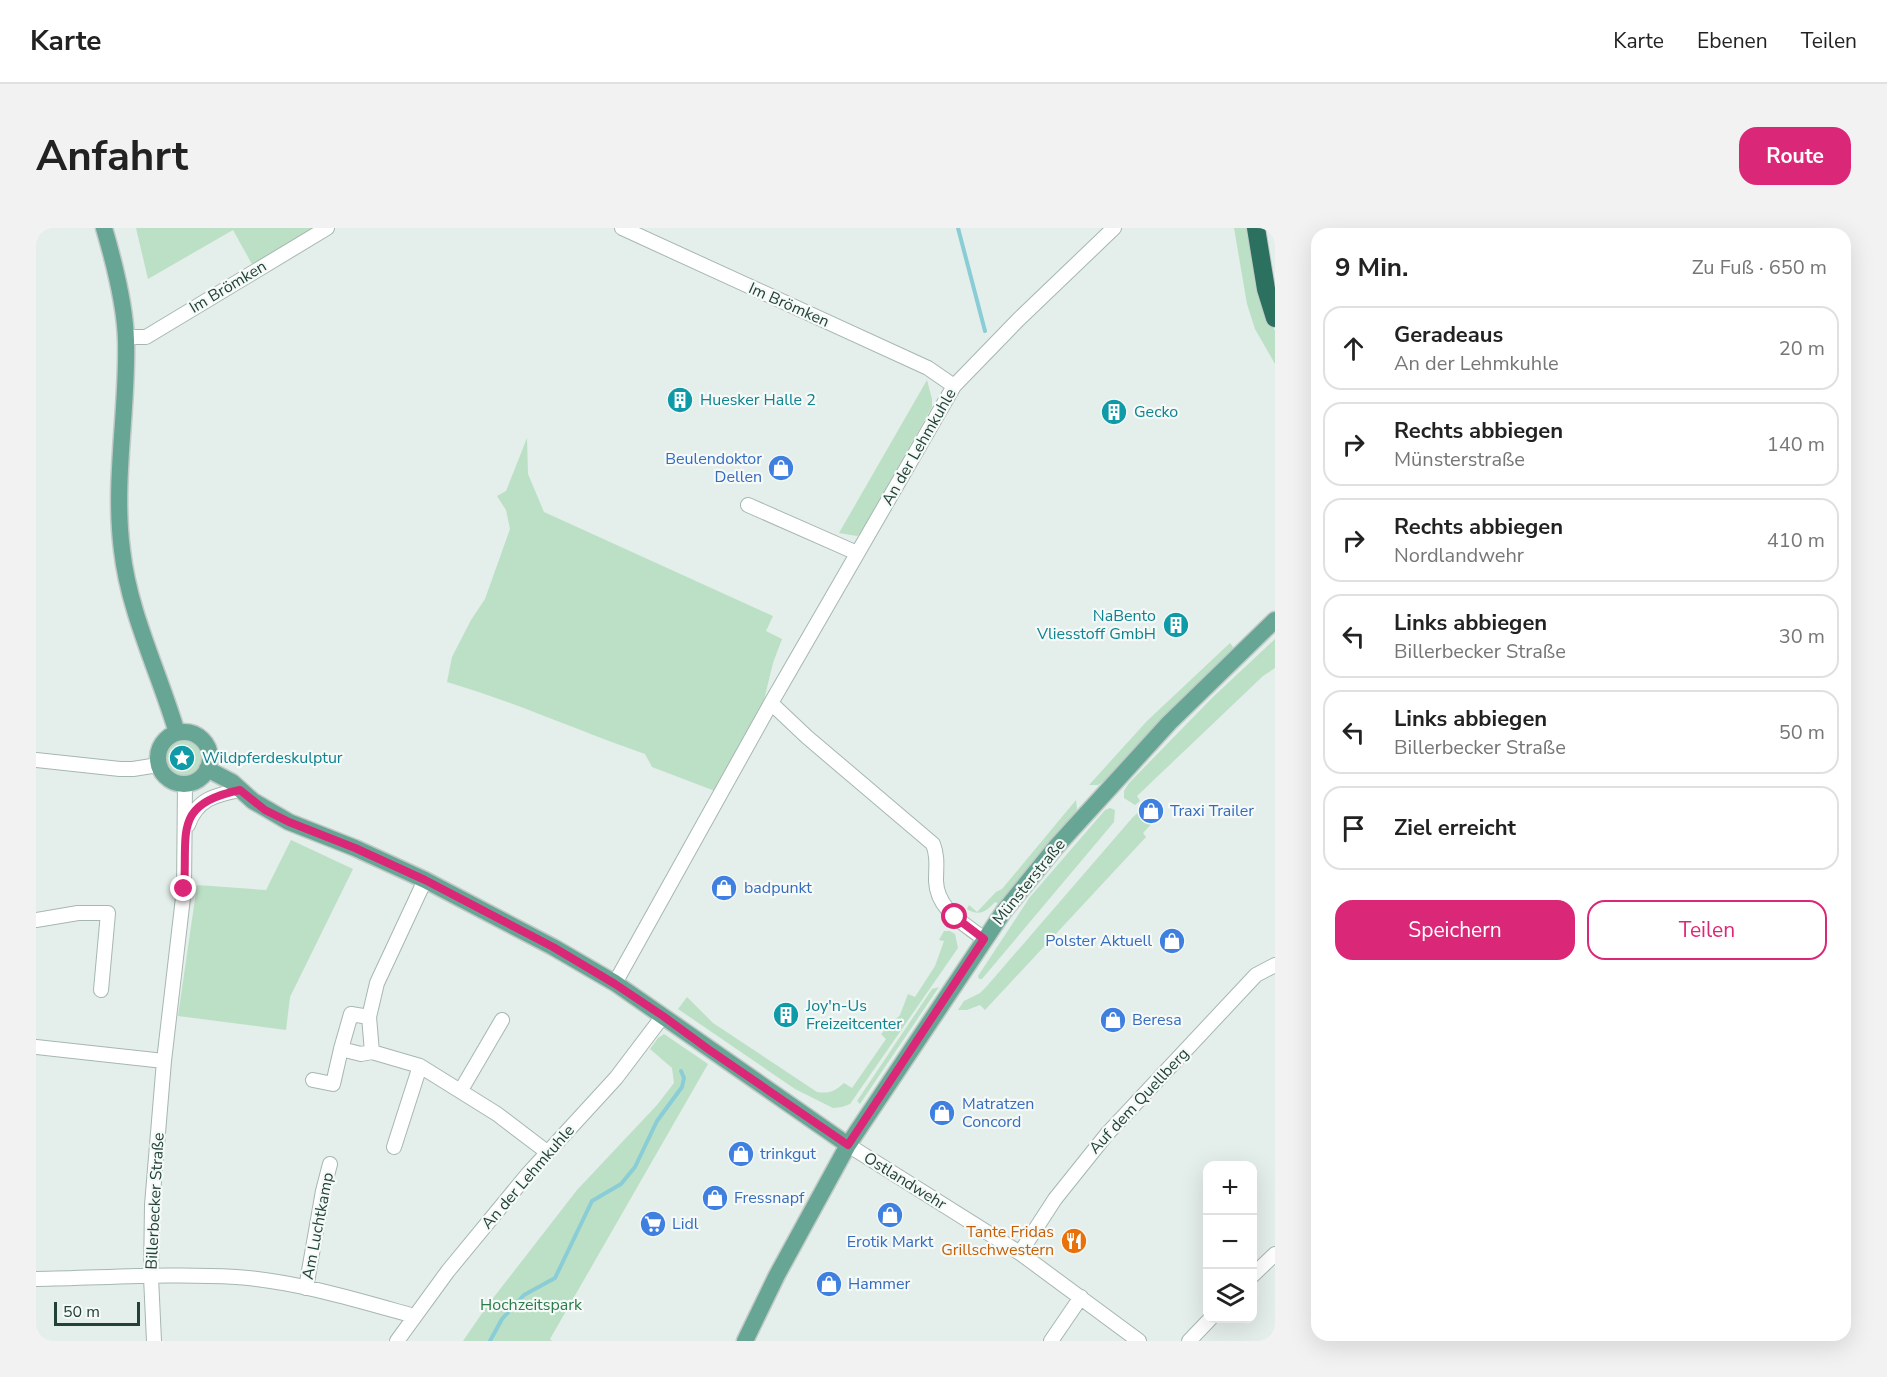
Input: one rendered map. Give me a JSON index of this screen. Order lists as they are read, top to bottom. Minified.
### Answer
{"streets":{"main road":["Münsterstraße"],"street":["Im Brömken","An der Lehmkuhle","Auf dem Quellberg","Ostlandwehr","Billerbecker Straße","Am Luchtkamp"]},"crossings":[["Im Brömken","An der Lehmkuhle"],["An der Lehmkuhle","Am Luchtkamp"],["Münsterstraße","Ostlandwehr"],["Auf dem Quellberg","Ostlandwehr"],["Billerbecker Straße","Am Luchtkamp"]],"parks":["Hochzeitspark"],"places":{"building":["Huesker Halle 2","Gecko","NaBento Vliesstoff GmbH","Joy'n-Us Freizeitcenter"],"shop":["Beulendoktor Dellen","Traxi Trailer","badpunkt","Polster Aktuell","Beresa","Matratzen Concord","trinkgut","Fressnapf","Erotik Markt","Hammer"],"place":["Wildpferdeskulptur"],"supermarket":["Lidl"],"restaurant":["Tante Fridas Grillschwestern"]},"scale_bar":"50 m","page":{"header":"Karte","nav":["Karte","Ebenen","Teilen"],"buttons":["Route",["Speichern","Teilen"]],"title":"Anfahrt","heading":["9 Min.","Zu Fuß · 650 m"],"list":[["Geradeaus","An der Lehmkuhle","20 m"],["Rechts abbiegen","Münsterstraße","140 m"],["Rechts abbiegen","Nordlandwehr","410 m"],["Links abbiegen","Billerbecker Straße","30 m"],["Links abbiegen","Billerbecker Straße","50 m"],"Ziel erreicht"],"map_buttons":["+","−"],"scale":"50 m"}}
